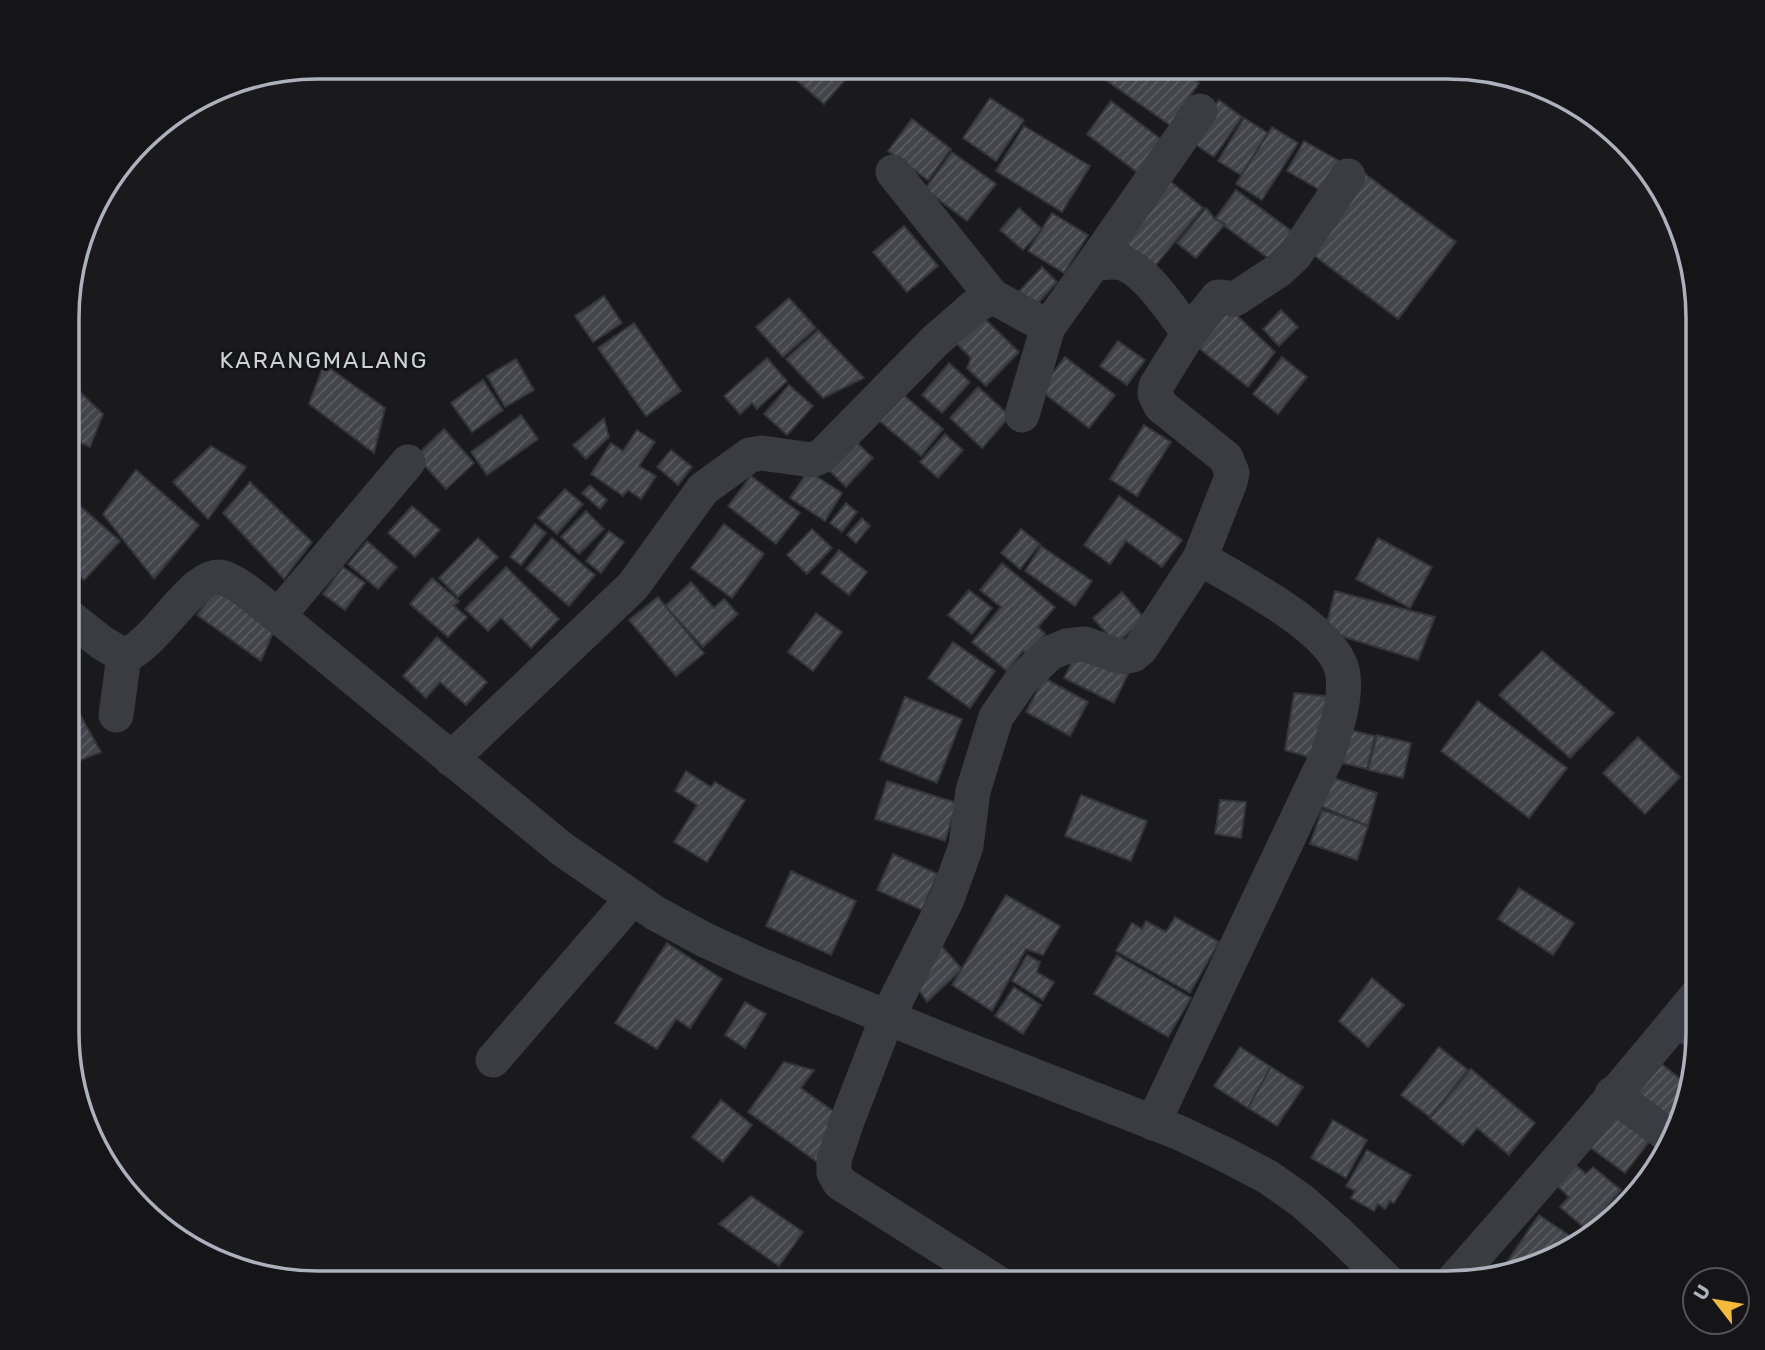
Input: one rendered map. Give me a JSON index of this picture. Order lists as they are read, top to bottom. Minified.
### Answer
{"districts":["KARANGMALANG"],"north":"top left"}
